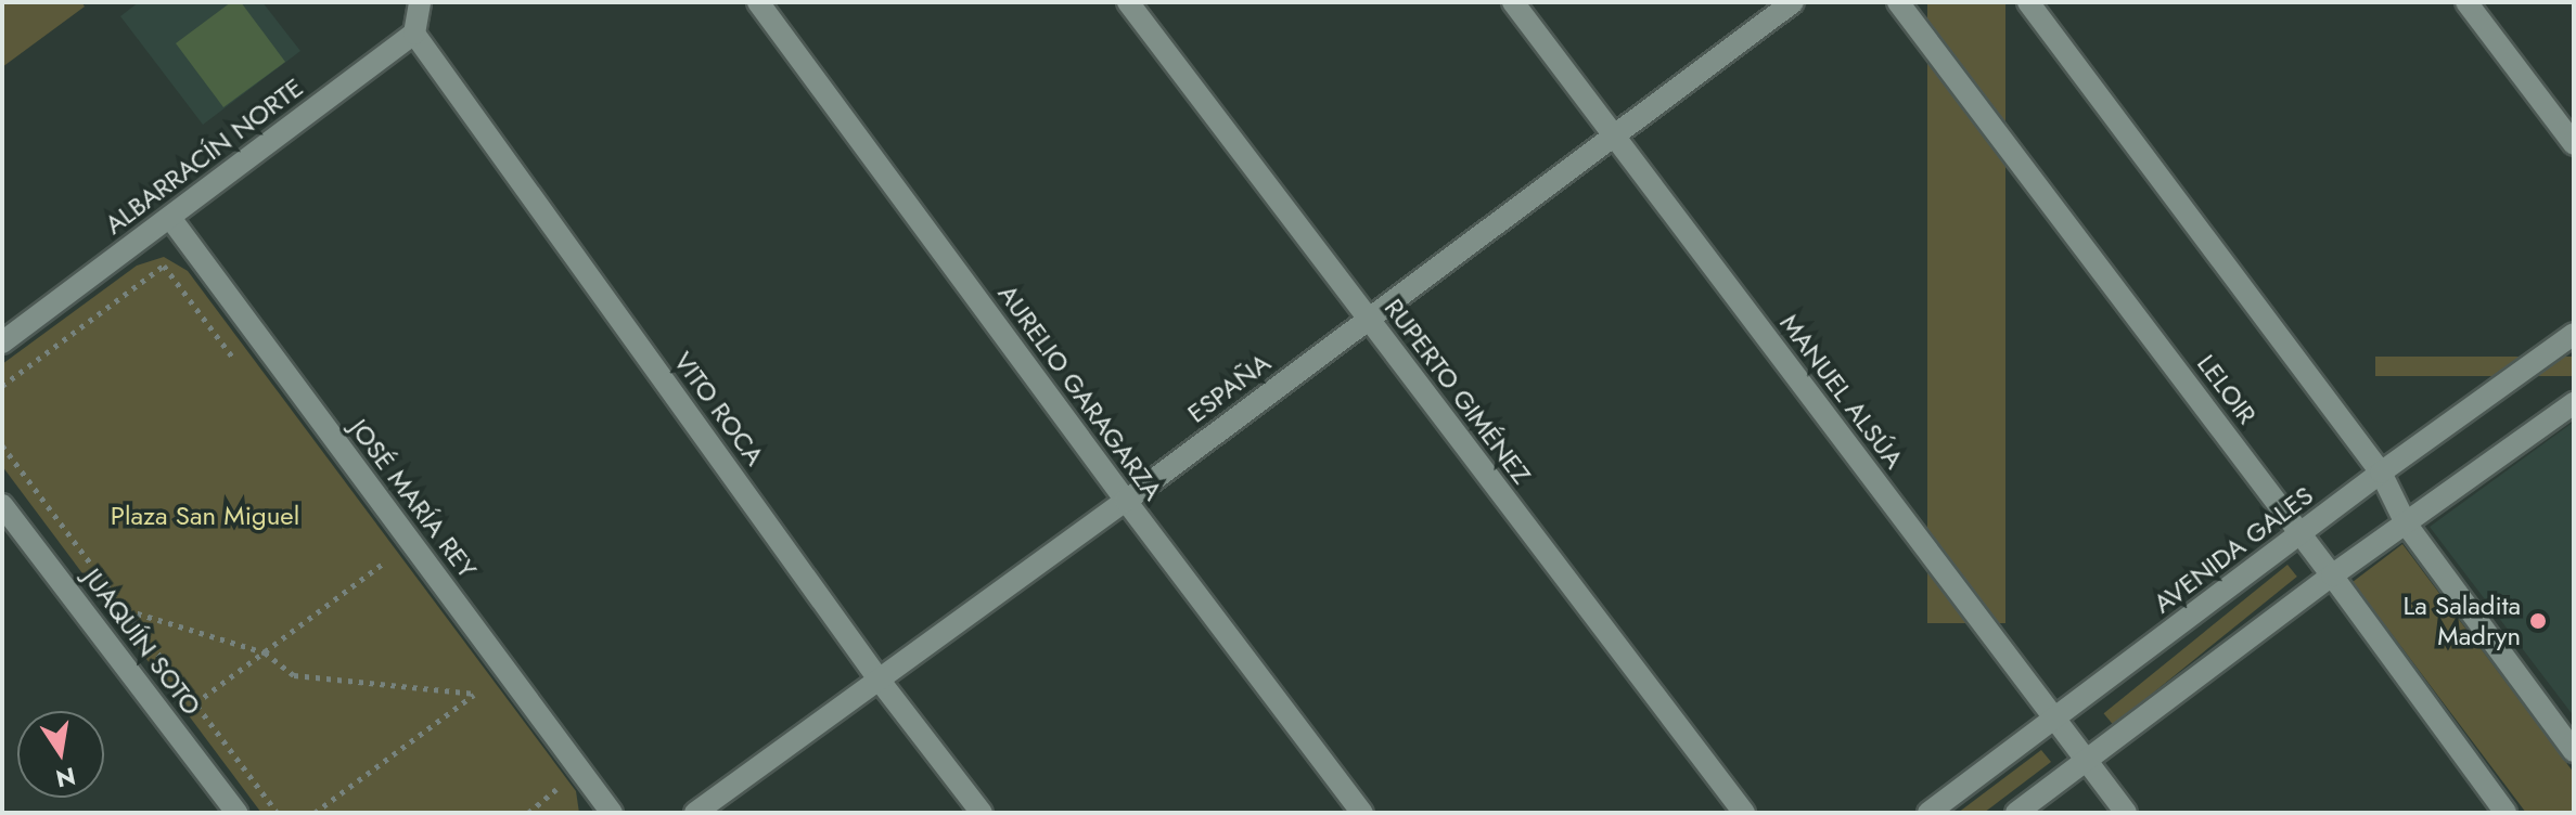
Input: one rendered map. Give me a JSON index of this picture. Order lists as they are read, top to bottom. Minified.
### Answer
{"streets":{"street":["ALBARRACÍN NORTE","ESPAÑA","LELOIR","RUPERTO GIMÉNEZ","MANUEL ALSÚA","AURELIO GARAGARZA","VITO ROCA","JOSÉ MARÍA REY","AVENIDA GALES","JUAQUÍN SOTO"]},"crossings":[["ALBARRACÍN NORTE","VITO ROCA"],["ALBARRACÍN NORTE","JOSÉ MARÍA REY"],["ESPAÑA","RUPERTO GIMÉNEZ"],["ESPAÑA","MANUEL ALSÚA"],["ESPAÑA","AURELIO GARAGARZA"],["ESPAÑA","VITO ROCA"],["LELOIR","AVENIDA GALES"],["MANUEL ALSÚA","AVENIDA GALES"]],"parks":["Plaza San Miguel"],"places":["La Saladita Madryn"],"north":"bottom"}
